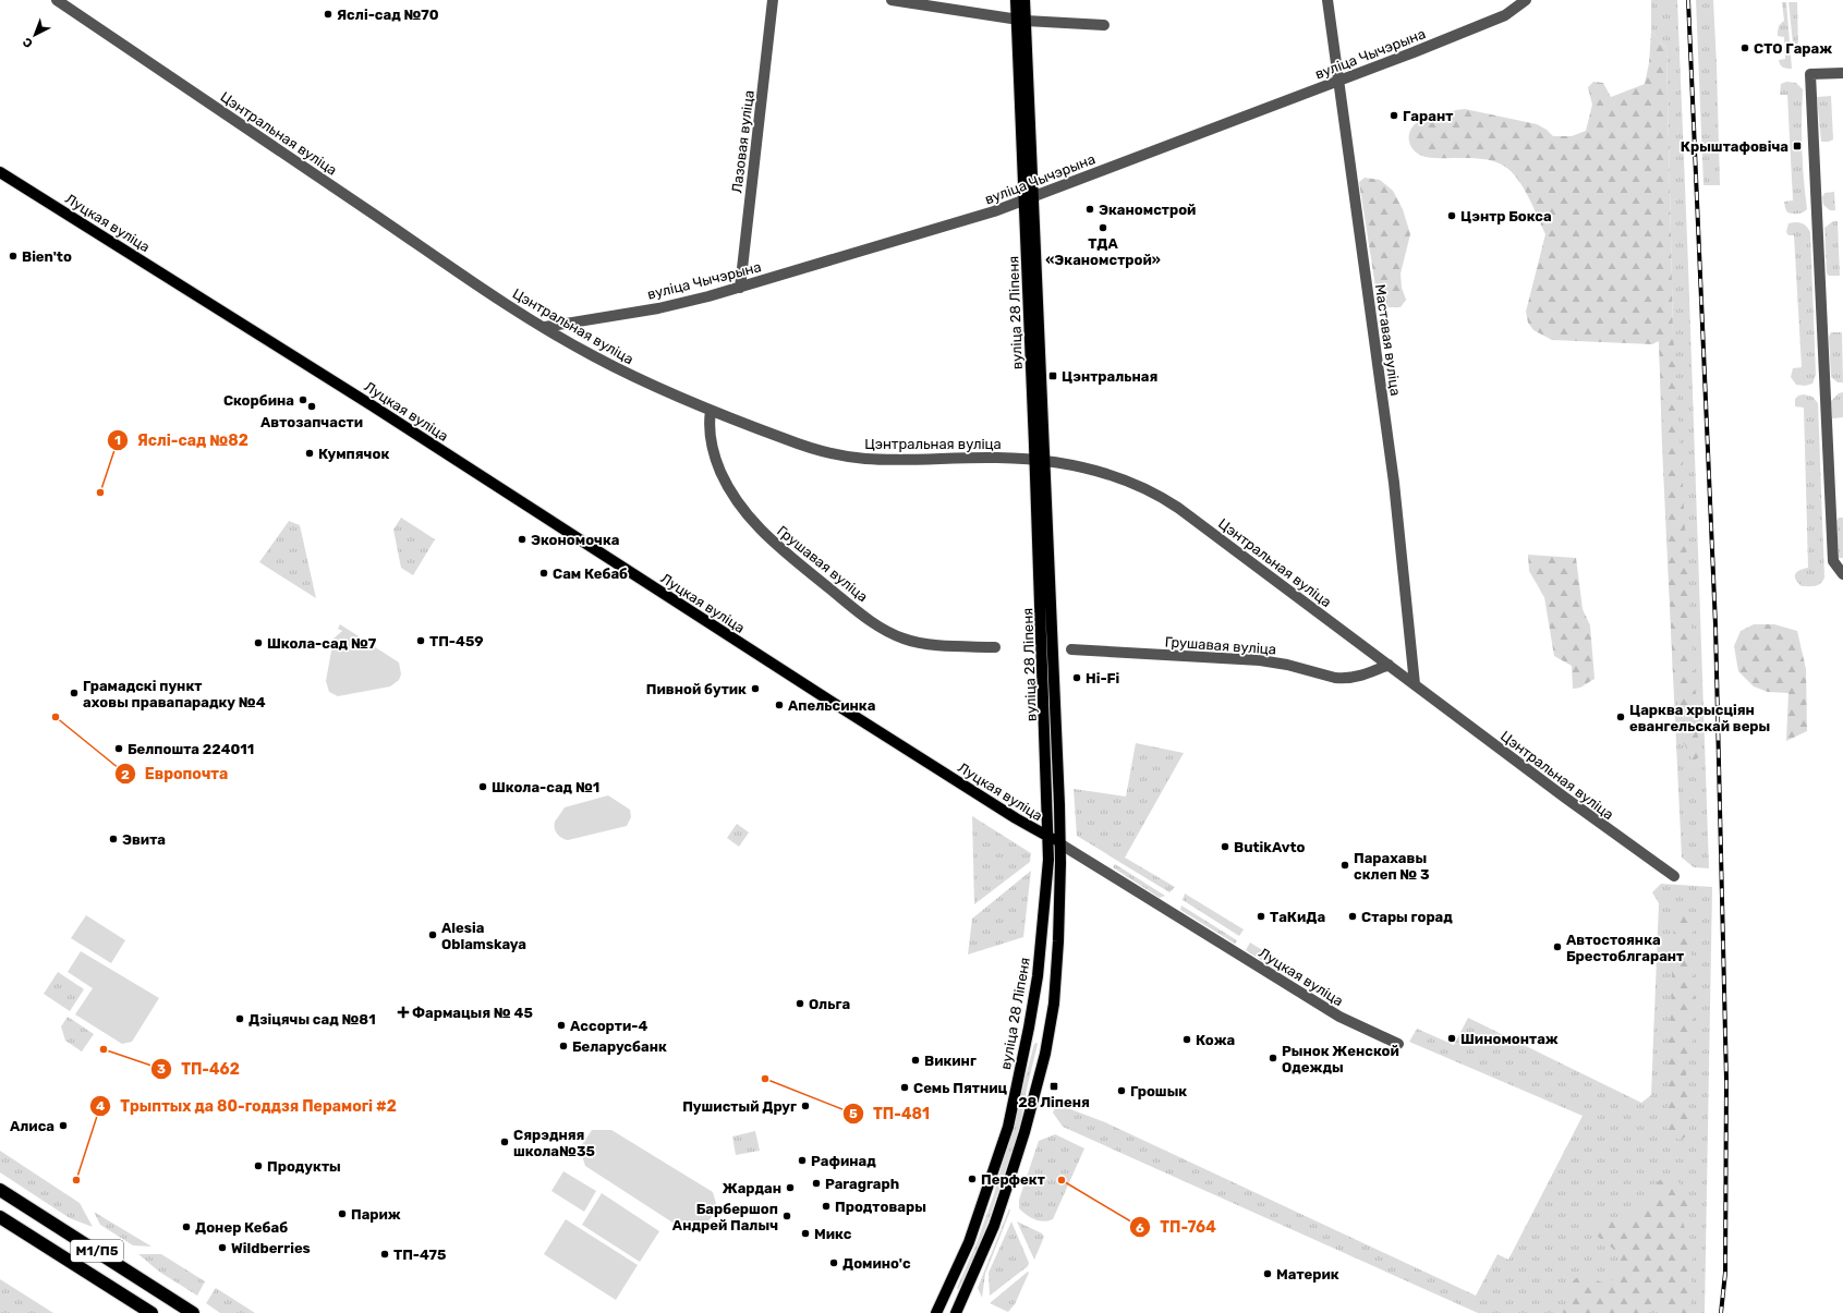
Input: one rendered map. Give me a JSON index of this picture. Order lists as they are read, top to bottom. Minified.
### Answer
{"streets":{"highway":["М1/П5"],"main road":["Луцкая вуліца","вуліца 28 Ліпеня"],"street":["вуліца Чычэрына","Цэнтральная вуліца","Лазовая вуліца","Маставая вуліца","Грушавая вуліца"]},"crossings":[["вуліца Чычэрына","Цэнтральная вуліца"],["вуліца Чычэрына","Лазовая вуліца"],["вуліца Чычэрына","вуліца 28 Ліпеня"],["вуліца Чычэрына","Маставая вуліца"],["Цэнтральная вуліца","вуліца 28 Ліпеня"],["Цэнтральная вуліца","Маставая вуліца"],["Цэнтральная вуліца","Грушавая вуліца"],["Луцкая вуліца","вуліца 28 Ліпеня"]],"places":{"other":["Яслі-сад №70","СТО Гараж","Гарант","Эканомстрой","Цэнтр Бокса","ТДА «Эканомстрой»","Bien'to","Скорбина","Автозапчасти","Кумпячок","Яслі-сад №82","Экономочка","Сам Кебаб","ТП-459","Школа-сад №7","Hi-Fi","Пивной бутик","Грамадскі пункт аховы правапарадку №4","Апельсинка","Европочта","Царква хрысціян евангельскай веры","Белпошта 224011","Школа-сад №1","Эвита","ButikAvto","Парахавы склеп № 3","ТаКиДа","Стары горад","Alesia Oblamskaya","Автостоянка Брестоблгарант","Ольга","Дзіцячы сад №81","Ассорти-4","Шиномонтаж","Кожа","Беларусбанк","ТП-462","Рынок Женской Одежды","Викинг","ТП-481","Семь Пятниц","Грошык","Пушистый Друг","Алиса","Сярэдняя школа№35","Рафинад","Продукты","Перфект","Трыптых да 80-годдзя Перамогі #2","ТП-764","Paragraph","Жардан","Продтовары","Париж","Барбершоп Андрей Палыч","Донер Кебаб","Микс","Wildberries","ТП-475","Домино'c","Материк"],"transit":["Крыштафовіча","Цэнтральная","28 Ліпеня"],"health":["Фармацыя № 45"]},"north":"bottom left"}
